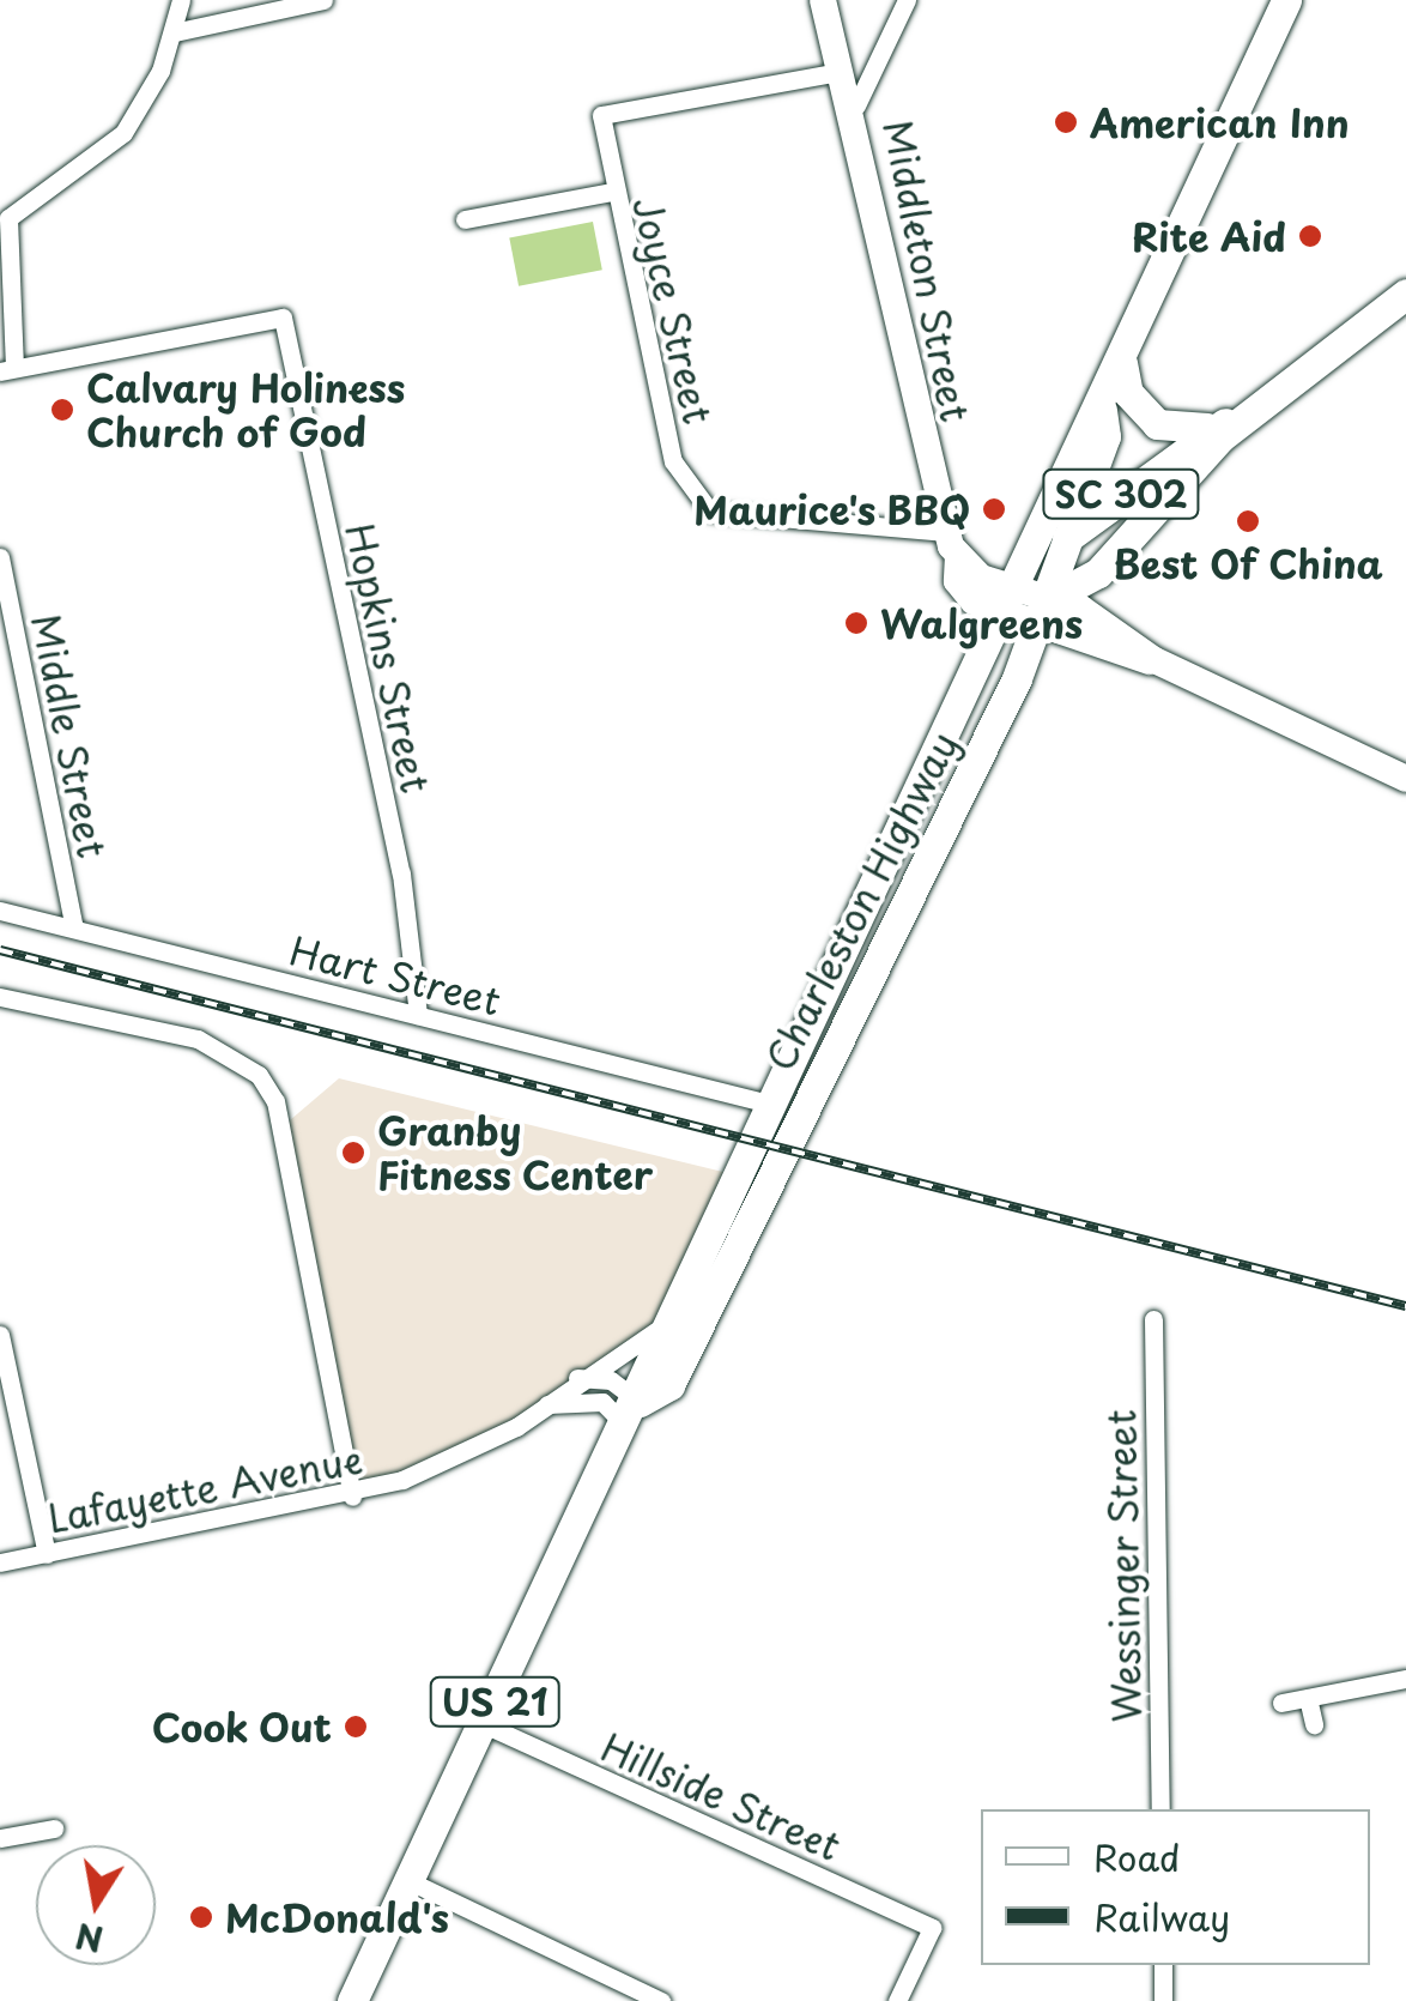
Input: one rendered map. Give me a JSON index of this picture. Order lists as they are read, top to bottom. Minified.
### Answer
{"streets":{"main road":["SC 302","Charleston Highway","US 21"],"street":["Middleton Street","Joyce Street","Hopkins Street","Middle Street","Hart Street","Lafayette Avenue","Wessinger Street","Hillside Street"]},"crossings":[["Middleton Street","Joyce Street"],["Middleton Street","SC 302"],["Middleton Street","Charleston Highway"],["SC 302","Charleston Highway"],["Hopkins Street","Hart Street"],["Middle Street","Hart Street"],["Charleston Highway","Hart Street"],["Charleston Highway","Lafayette Avenue"],["Charleston Highway","Hillside Street"]],"places":["American Inn","Rite Aid","Calvary Holiness Church of God","Maurice's BBQ","Best Of China","Walgreens","Granby Fitness Center","Cook Out","McDonald's"],"legend":["Road","Railway"],"north":"bottom"}
